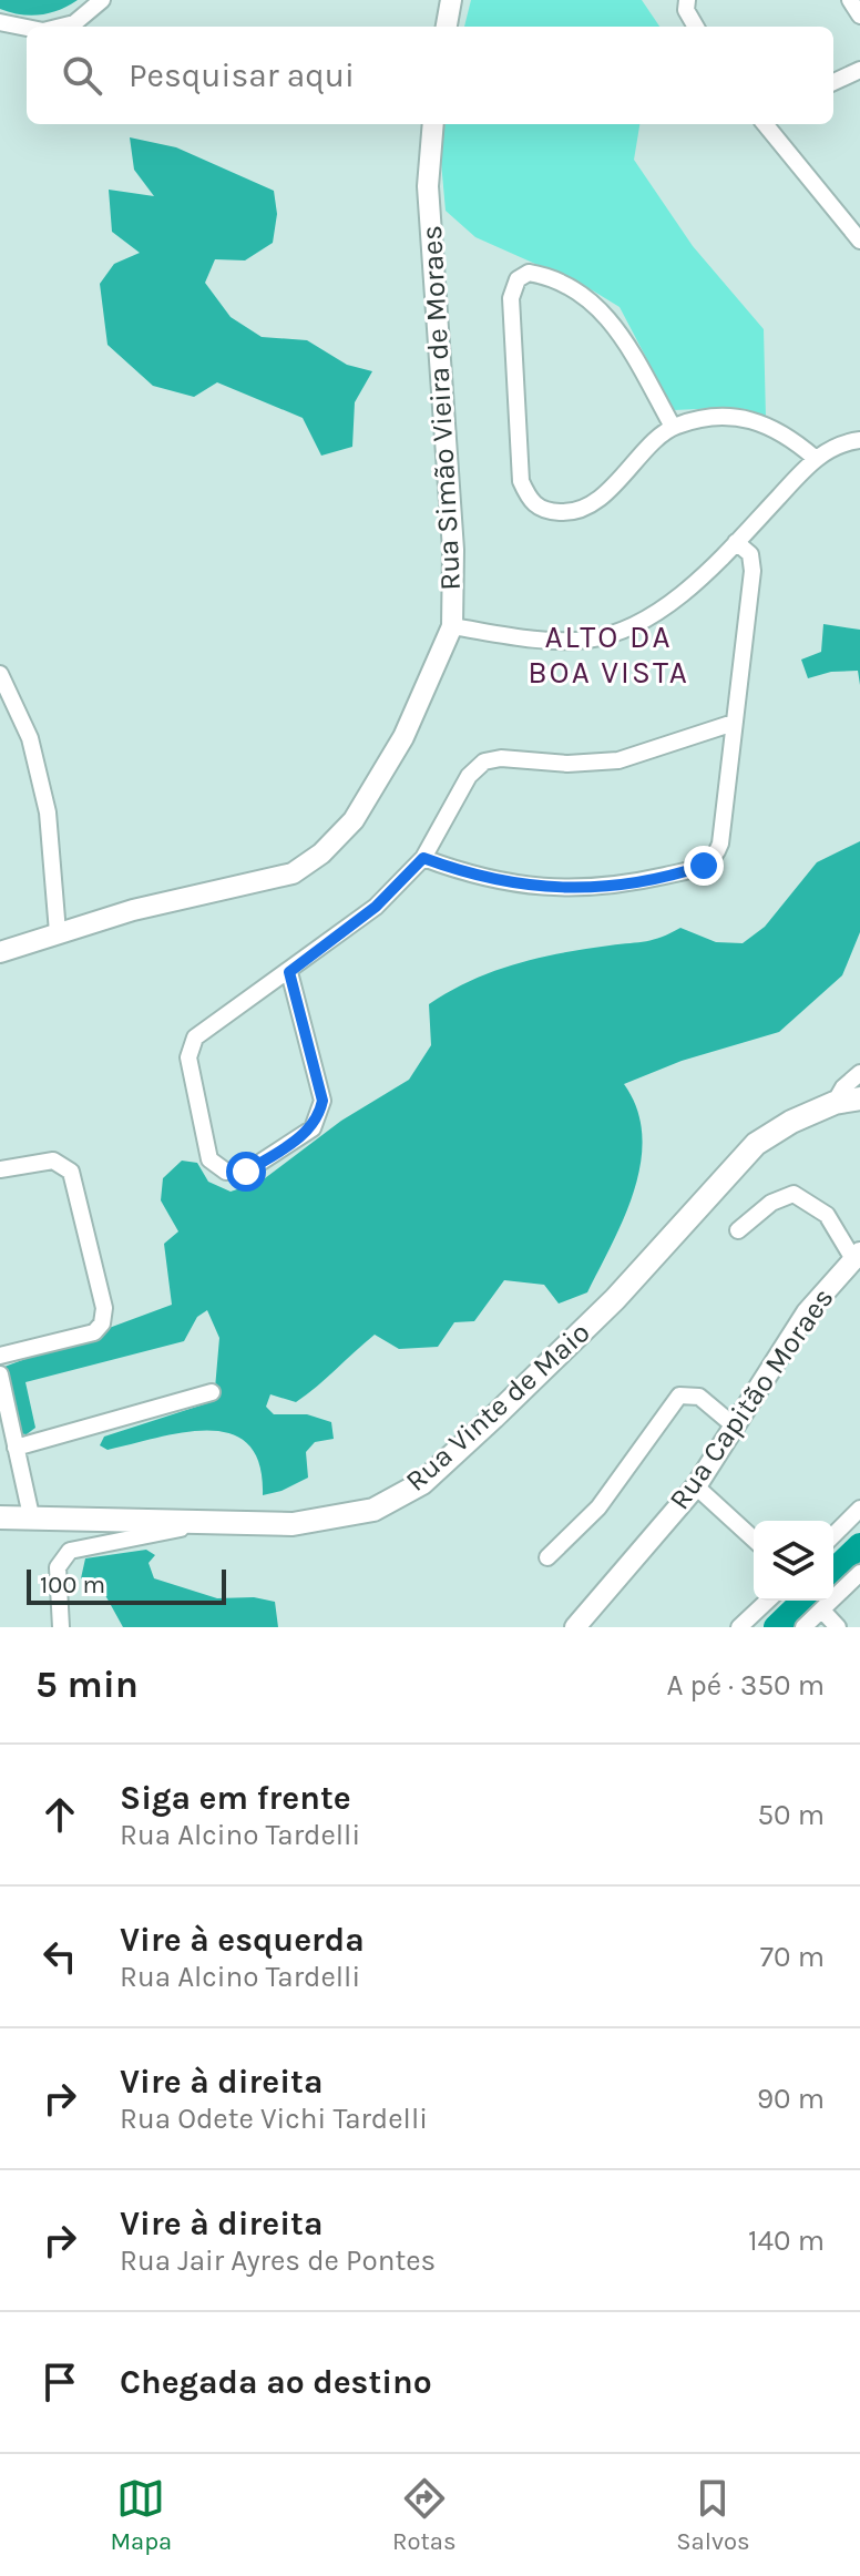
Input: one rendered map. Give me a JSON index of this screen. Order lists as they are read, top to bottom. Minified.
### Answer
{"streets":{"main road":["Rua Vinte de Maio"],"street":["Rua Simão Vieira de Moraes","Rua Capitão Moraes"]},"districts":["ALTO DA BOA VISTA"],"scale_bar":"100 m","page":{"search":"Pesquisar aqui","scale":"100 m","heading":["5 min","A pé · 350 m"],"list":[["Siga em frente","Rua Alcino Tardelli","50 m"],["Vire à esquerda","Rua Alcino Tardelli","70 m"],["Vire à direita","Rua Odete Vichi Tardelli","90 m"],["Vire à direita","Rua Jair Ayres de Pontes","140 m"],"Chegada ao destino"],"nav":["Mapa","Rotas","Salvos"]}}
